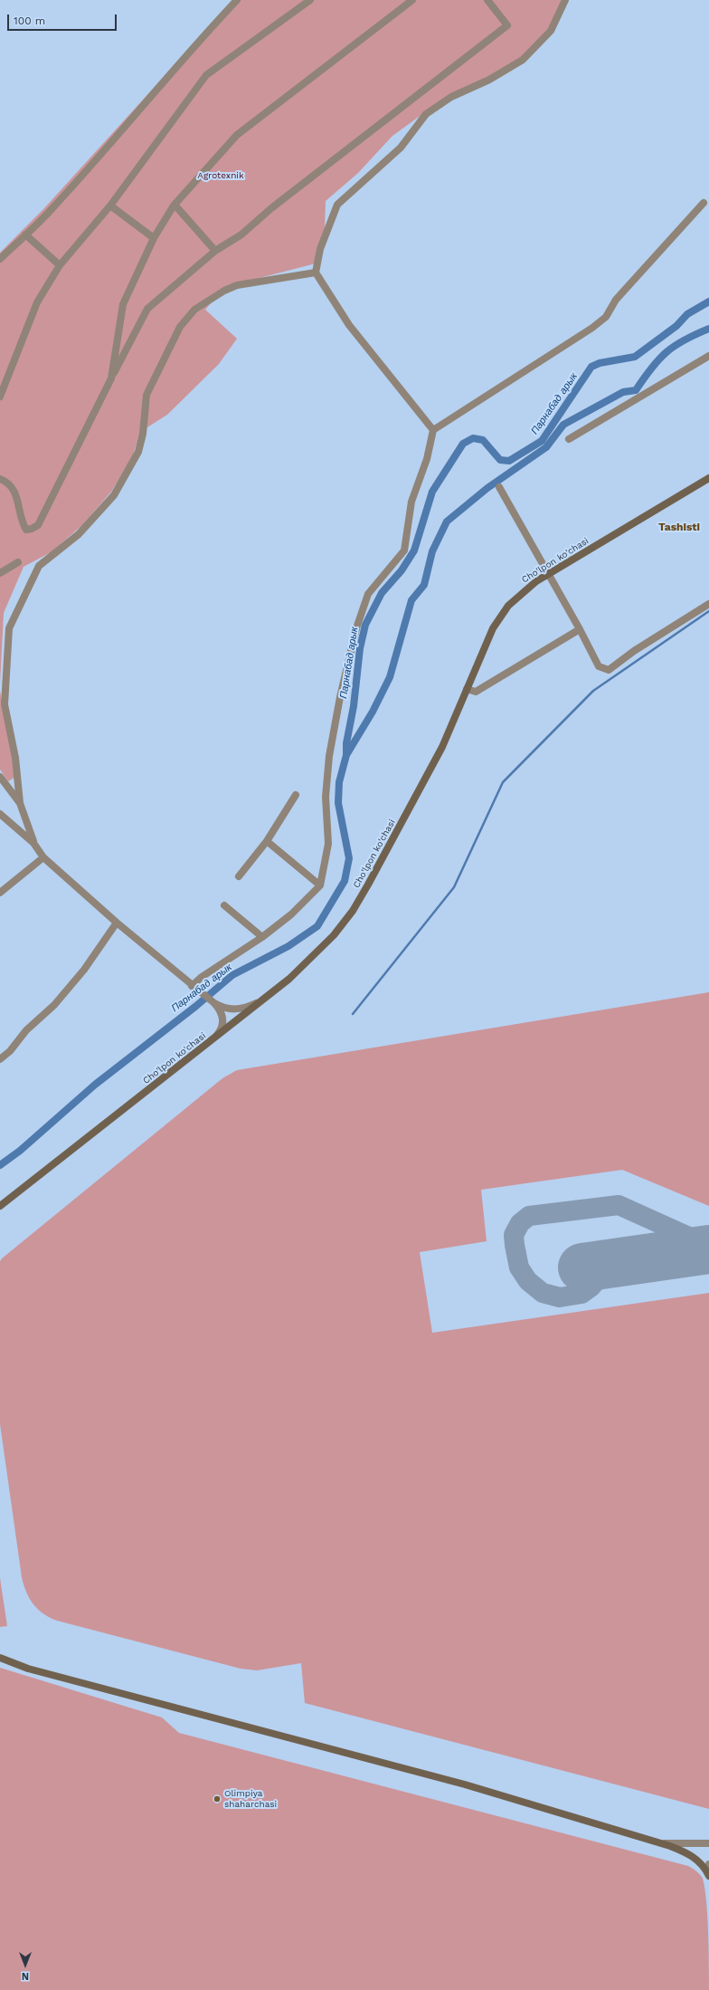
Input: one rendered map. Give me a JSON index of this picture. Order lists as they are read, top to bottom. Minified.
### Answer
{"streets":{"main road":["Cho'lpon ko'chasi"]},"districts":["Tashisti"],"water":["Парнабад арык"],"parks":["Agrotexnik"],"places":["Olimpiya shaharchasi"],"scale_bar":"100 m","north":"bottom"}
